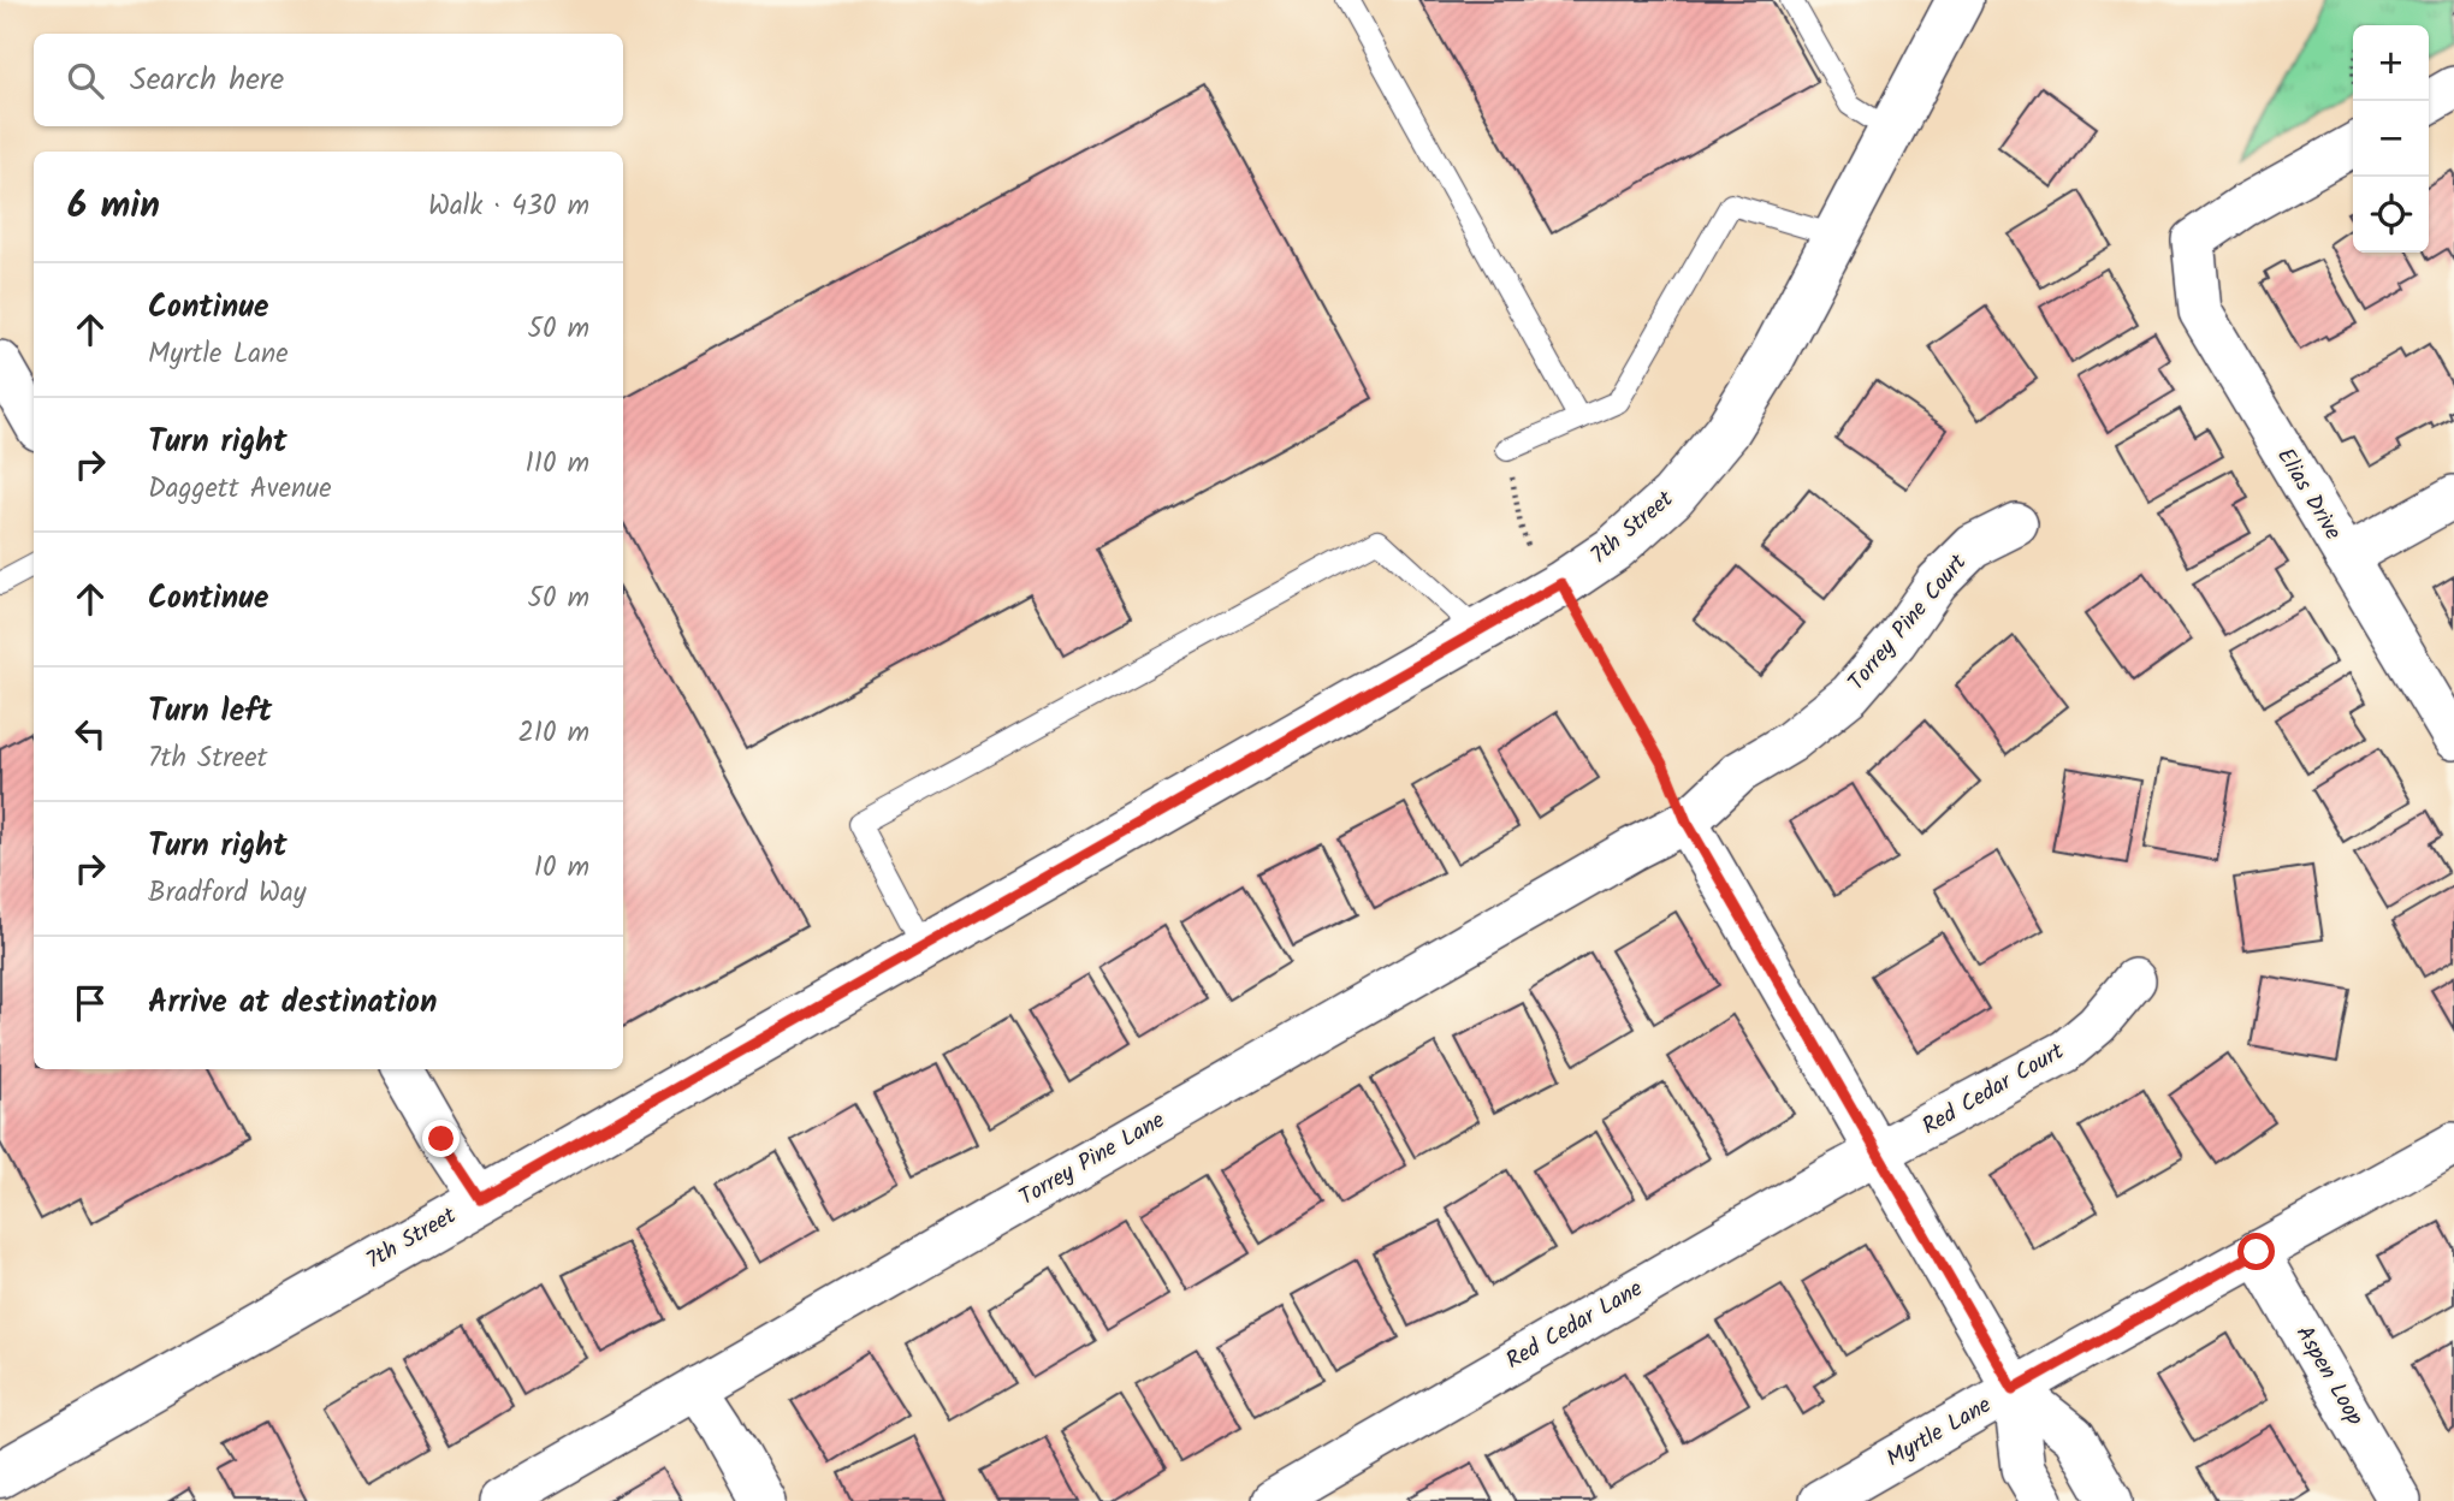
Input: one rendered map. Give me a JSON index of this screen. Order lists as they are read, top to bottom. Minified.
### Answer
{"streets":{"street":["Elias Drive","7th Street","Torrey Pine Court","Red Cedar Court","Torrey Pine Lane","Red Cedar Lane","Aspen Loop","Myrtle Lane"]},"crossings":[["Torrey Pine Court","Torrey Pine Lane"],["Red Cedar Court","Red Cedar Lane"],["Aspen Loop","Myrtle Lane"]],"page":{"map_buttons":["+","−"],"search":"Search here","heading":["6 min","Walk · 430 m"],"list":[["Continue","Myrtle Lane","50 m"],["Turn right","Daggett Avenue","110 m"],["Continue","50 m"],["Turn left","7th Street","210 m"],["Turn right","Bradford Way","10 m"],"Arrive at destination"]}}
